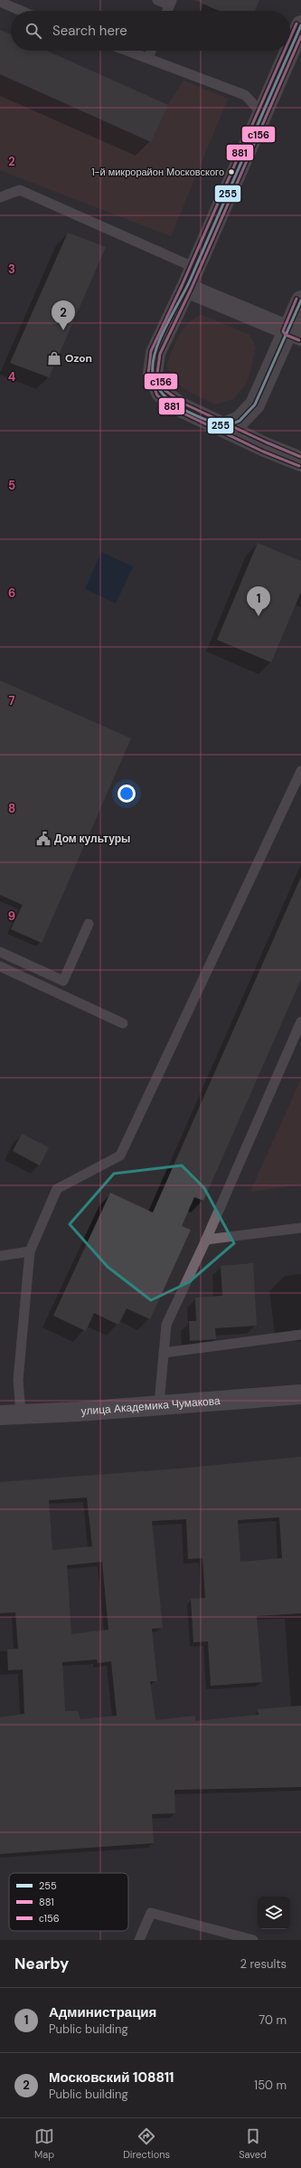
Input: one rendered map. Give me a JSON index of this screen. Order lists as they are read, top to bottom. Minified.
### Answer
{"streets":{"street":["улица Академика Чумакова"]},"places":{"other":["1-й микрорайон Московского"],"shop":["Ozon"],"public building":["Дом культуры"]},"lines":["transit line 881","transit line 255","transit line с156"],"legend":["255","881","с156"],"page":{"search":"Search here","pins":["2","1"],"heading":["Nearby","2 results"],"list":[{"mark":"1","name":"Администрация","note":"Public building","value":"70 m"},{"mark":"2","name":"Московский 108811","note":"Public building","value":"150 m"}],"nav":["Map","Directions","Saved"]},"grid":{"rows":["2","3","4","5","6","7","8","9"]}}
